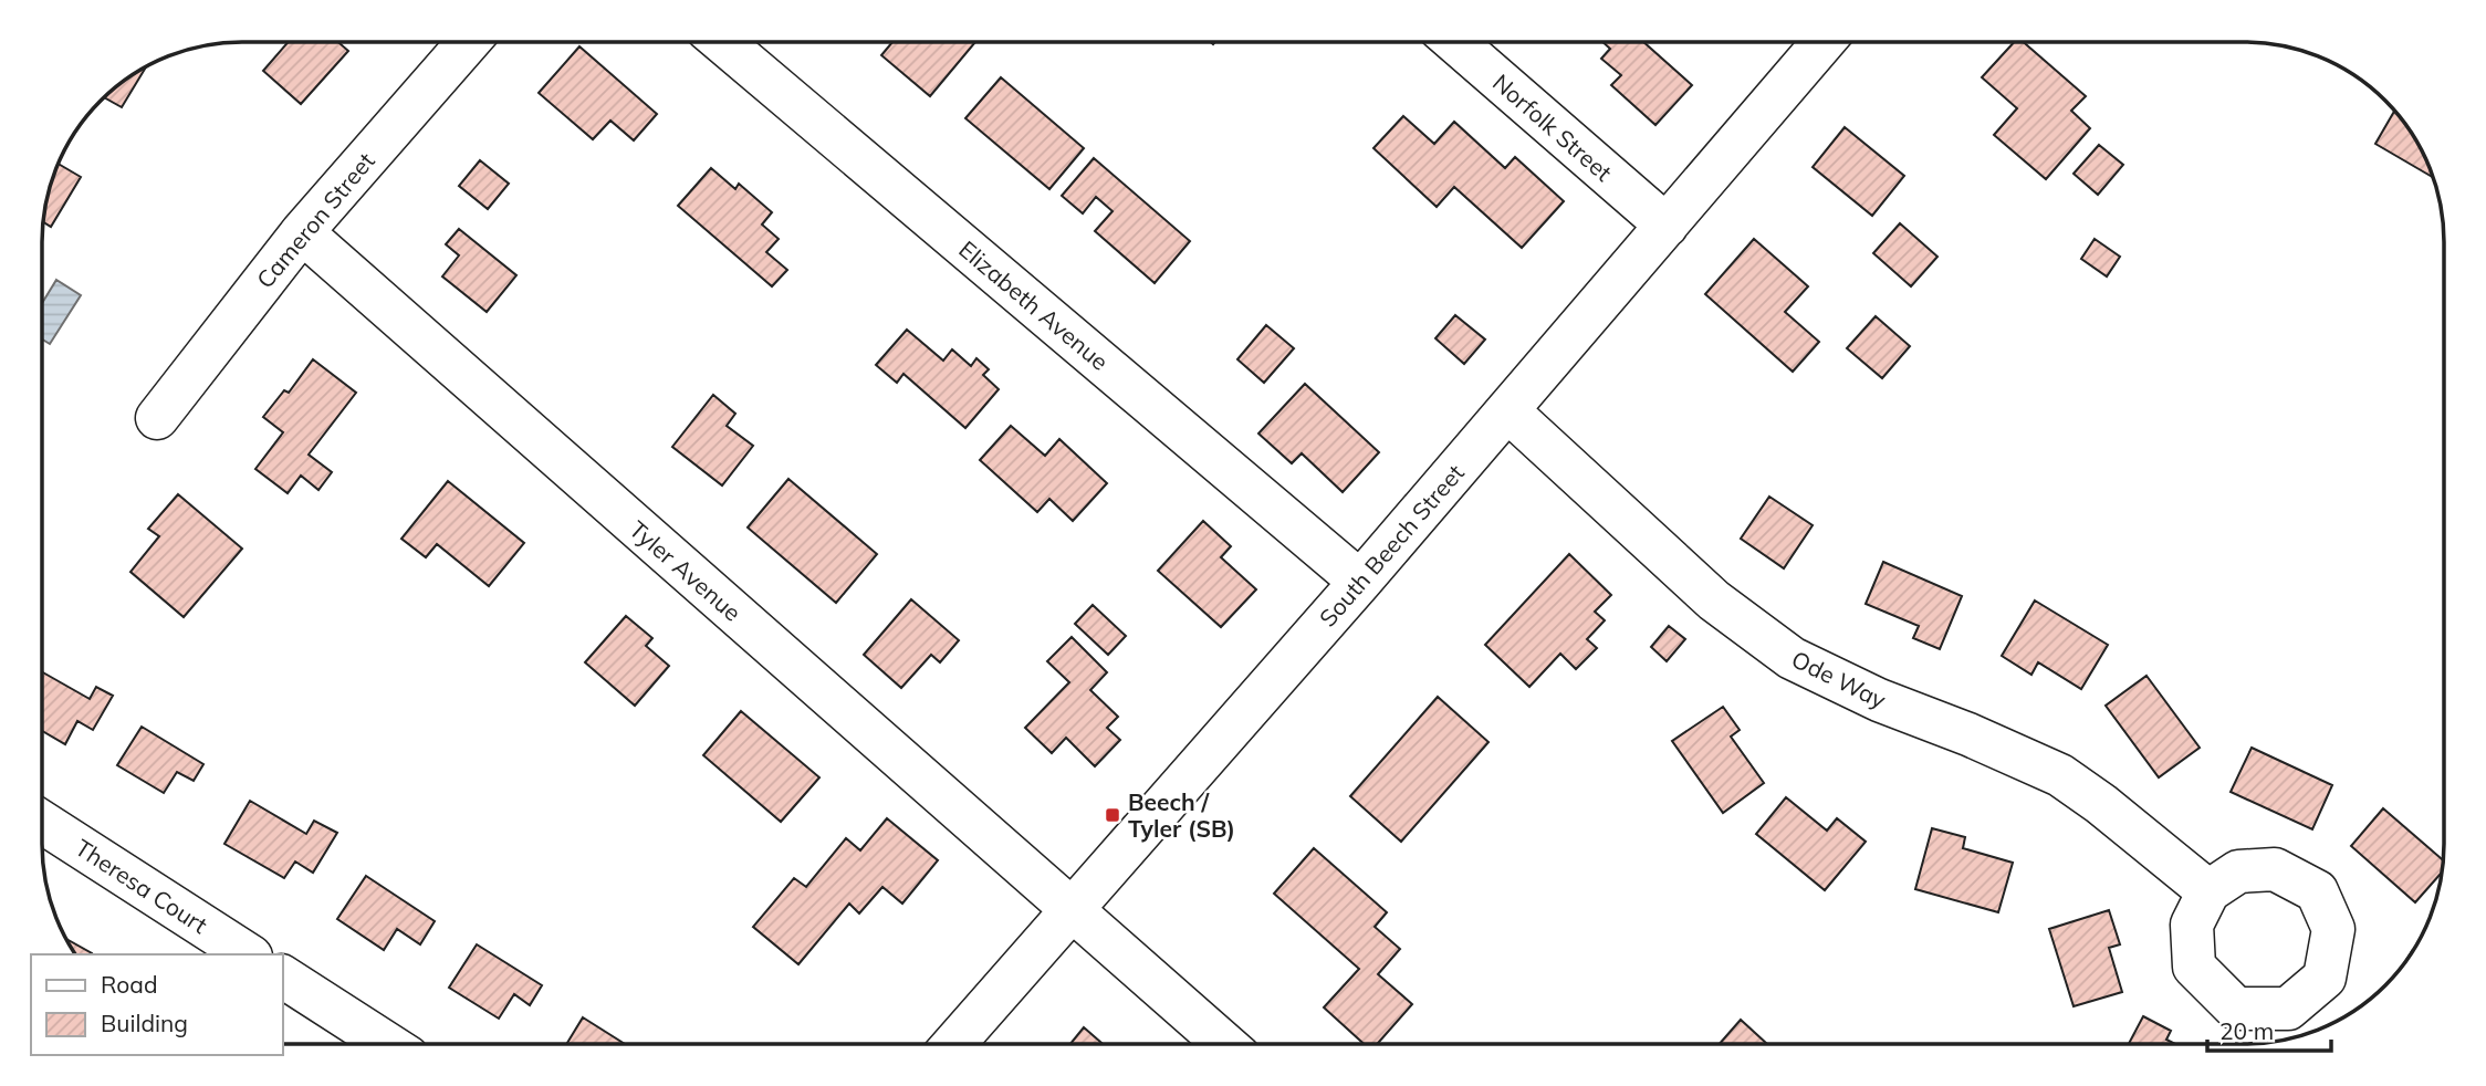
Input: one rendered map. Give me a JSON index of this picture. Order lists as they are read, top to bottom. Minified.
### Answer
{"streets":{"street":["Norfolk Street","Cameron Street","Elizabeth Avenue","South Beech Street","Tyler Avenue","Ode Way","Theresa Court"]},"crossings":[["Norfolk Street","South Beech Street"],["Cameron Street","Tyler Avenue"],["Elizabeth Avenue","South Beech Street"],["South Beech Street","Tyler Avenue"],["South Beech Street","Ode Way"]],"places":{"transit":["Beech / Tyler (SB)"]},"legend":["Road","Building"],"scale_bar":"20 m"}
